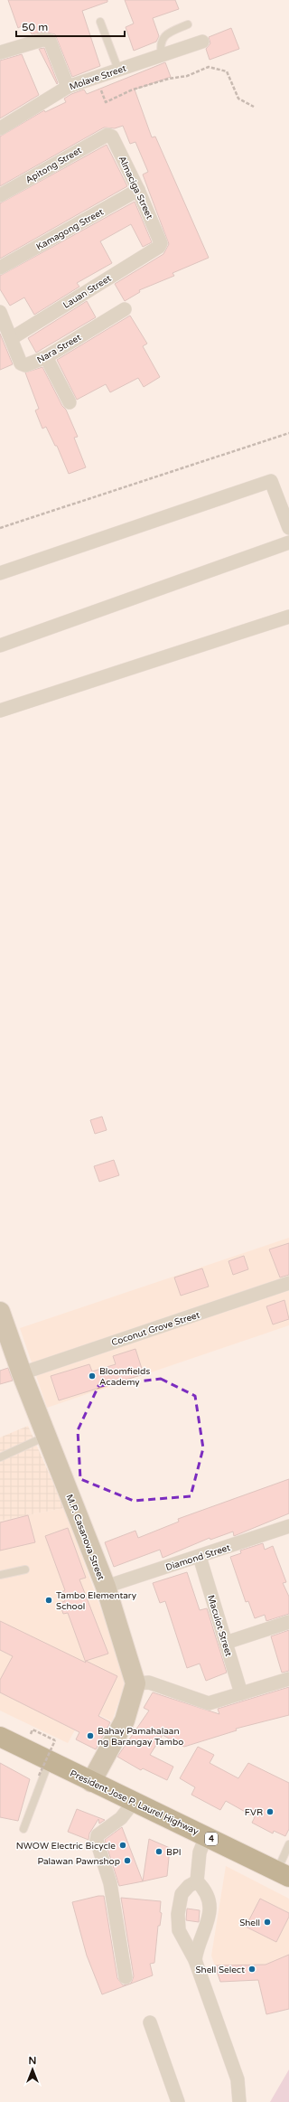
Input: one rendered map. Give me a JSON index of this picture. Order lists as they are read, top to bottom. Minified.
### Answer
{"streets":{"highway":["President Jose P. Laurel Highway","4"],"street":["Molave Street","Apitong Street","Almaciga Street","Kamagong Street","Lauan Street","Nara Street","Coconut Grove Street","M.P. Casanova Street","Diamond Street","Maculot Street"]},"crossings":[["Apitong Street","Almaciga Street"],["Almaciga Street","Kamagong Street"],["Almaciga Street","Lauan Street"],["Lauan Street","Nara Street"],["Coconut Grove Street","M.P. Casanova Street"],["M.P. Casanova Street","Diamond Street"],["Diamond Street","Maculot Street"]],"places":["Bloomfields Academy","Tambo Elementary School","Bahay Pamahalaan ng Barangay Tambo","FVR","NWOW Electric Bicycle","BPI","Palawan Pawnshop","Shell","Shell Select"],"scale_bar":"50 m","north":"top"}
